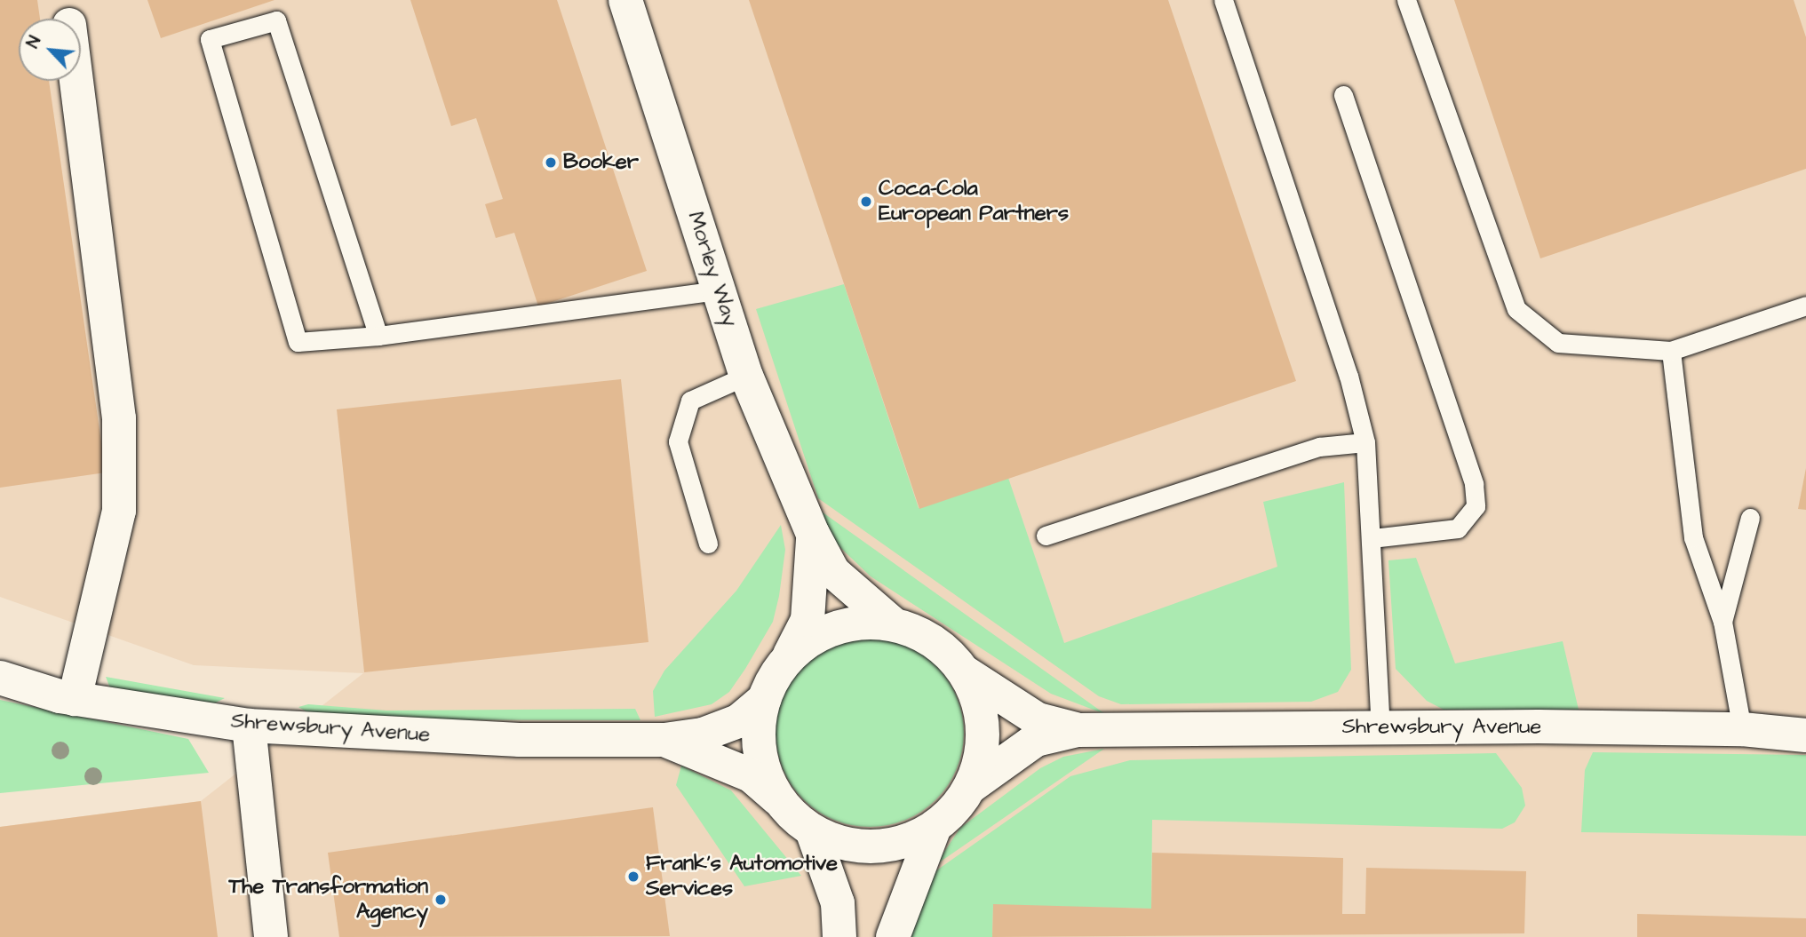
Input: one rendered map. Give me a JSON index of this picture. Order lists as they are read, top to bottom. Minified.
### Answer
{"streets":{"street":["Morley Way","Shrewsbury Avenue"]},"crossings":[["Morley Way","Shrewsbury Avenue"]],"places":["Booker","Coca-Cola European Partners","Frank's Automotive Services","The Transformation Agency"],"north":"top left"}
